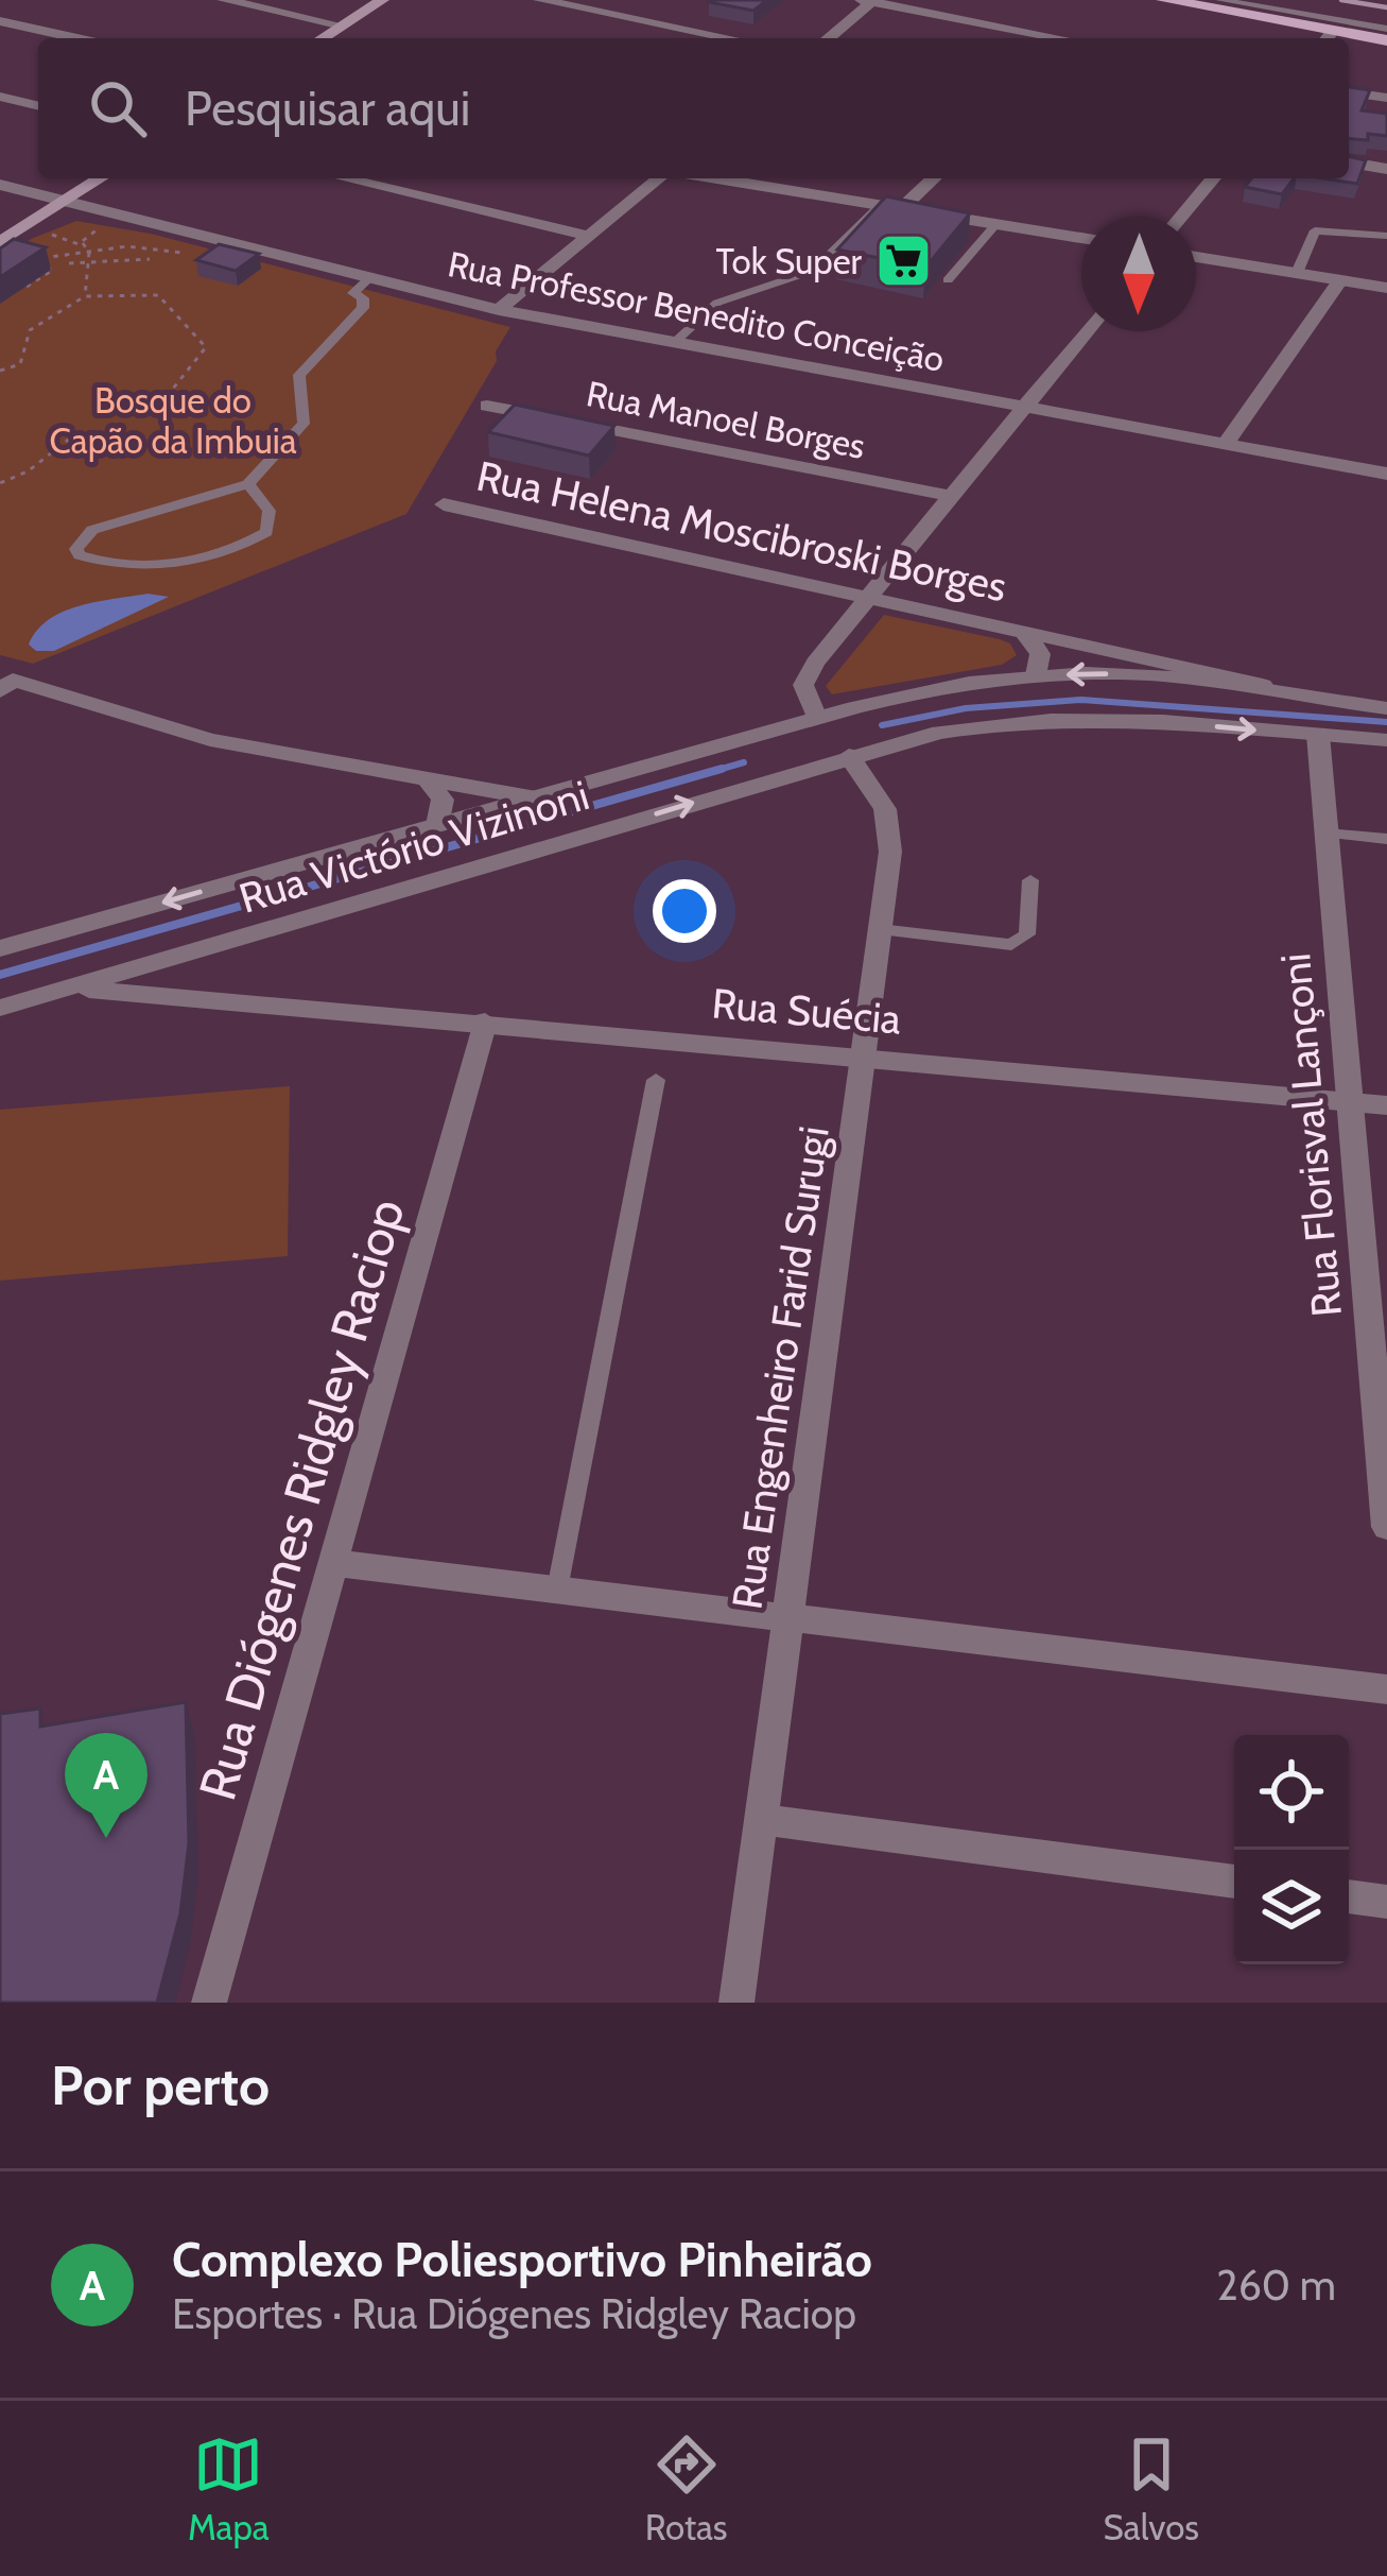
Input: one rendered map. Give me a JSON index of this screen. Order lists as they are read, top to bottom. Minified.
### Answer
{"streets":{"street":["Rua Professor Benedito Conceição","Rua Manoel Borges","Rua Helena Moscibroski Borges","Rua Victório Vizinoni","Rua Suécia","Rua Florisval Lançoni","Rua Engenheiro Farid Surugi","Rua Diógenes Ridgley Raciop"]},"crossings":[["Rua Helena Moscibroski Borges","Rua Victório Vizinoni"],["Rua Victório Vizinoni","Rua Suécia"],["Rua Victório Vizinoni","Rua Florisval Lançoni"],["Rua Victório Vizinoni","Rua Engenheiro Farid Surugi"],["Rua Suécia","Rua Florisval Lançoni"],["Rua Suécia","Rua Engenheiro Farid Surugi"],["Rua Suécia","Rua Diógenes Ridgley Raciop"]],"parks":["Bosque do Capão da Imbuia"],"places":{"supermarket":["Tok Super"]},"north":"bottom","page":{"search":"Pesquisar aqui","pins":"A","heading":"Por perto","list":[{"mark":"A","name":"Complexo Poliesportivo Pinheirão","note":"Esportes · Rua Diógenes Ridgley Raciop","value":"260 m"}],"nav":["Mapa","Rotas","Salvos"]}}
